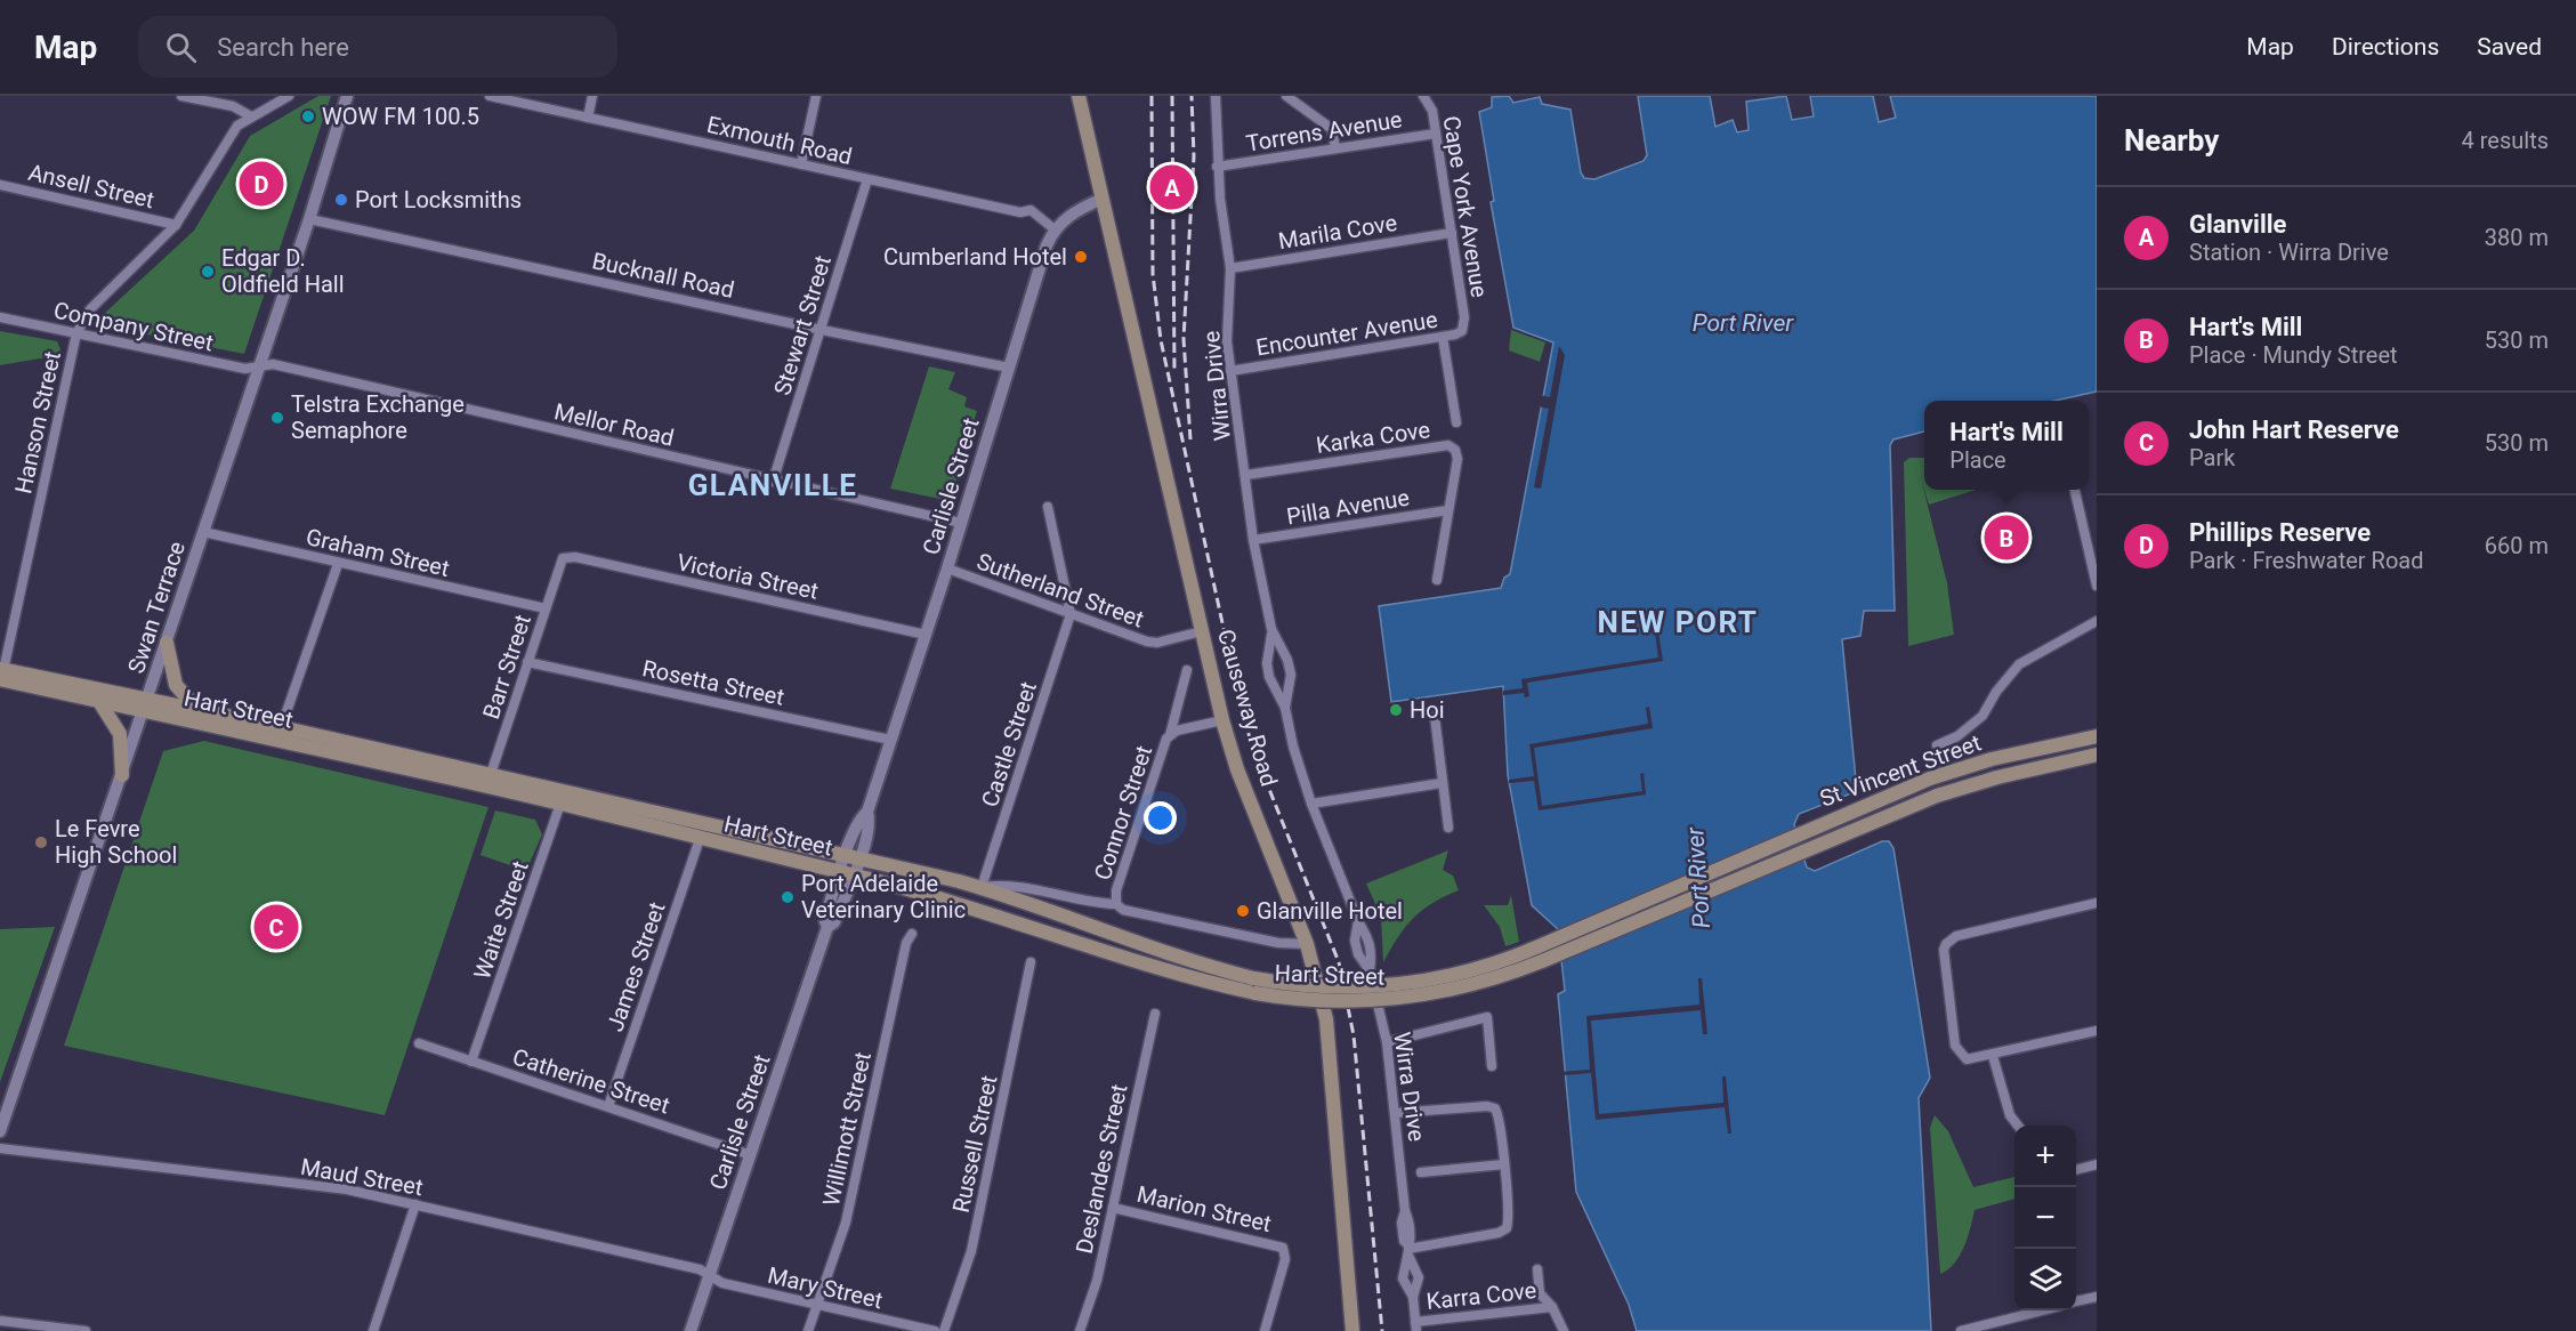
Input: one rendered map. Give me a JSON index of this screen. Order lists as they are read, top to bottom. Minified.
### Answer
{"streets":{"main road":["Causeway Road","Hart Street","St Vincent Street"],"street":["Torrens Avenue","Exmouth Road","Ansell Street","Cape York Avenue","Marila Cove","Bucknall Road","Stewart Street","Company Street","Encounter Avenue","Wirra Drive","Hanson Street","Mellor Road","Karka Cove","Carlisle Street","Pilla Avenue","Graham Street","Victoria Street","Sutherland Street","Swan Terrace","Barr Street","Rosetta Street","Castle Street","Connor Street","Waite Street","James Street","Catherine Street","Willimott Street","Russell Street","Deslandes Street","Maud Street","Marion Street","Mary Street","Karra Cove"]},"crossings":[["Torrens Avenue","Cape York Avenue"],["Torrens Avenue","Wirra Drive"],["Exmouth Road","Stewart Street"],["Exmouth Road","Carlisle Street"],["Cape York Avenue","Marila Cove"],["Cape York Avenue","Encounter Avenue"],["Marila Cove","Wirra Drive"],["Bucknall Road","Stewart Street"],["Bucknall Road","Carlisle Street"],["Bucknall Road","Swan Terrace"],["Stewart Street","Mellor Road"],["Company Street","Hanson Street"],["Company Street","Mellor Road"],["Company Street","Swan Terrace"],["Encounter Avenue","Wirra Drive"],["Wirra Drive","Karka Cove"],["Wirra Drive","Pilla Avenue"],["Wirra Drive","Karra Cove"],["Hanson Street","Hart Street"],["Mellor Road","Carlisle Street"],["Mellor Road","Swan Terrace"],["Karka Cove","Pilla Avenue"],["Carlisle Street","Victoria Street"],["Carlisle Street","Sutherland Street"],["Carlisle Street","Rosetta Street"],["Carlisle Street","Causeway Road"],["Carlisle Street","Hart Street"],["Carlisle Street","Catherine Street"],["Carlisle Street","Maud Street"],["Carlisle Street","Mary Street"],["Graham Street","Swan Terrace"],["Graham Street","Barr Street"],["Victoria Street","Barr Street"],["Sutherland Street","Causeway Road"],["Sutherland Street","Castle Street"],["Swan Terrace","Hart Street"],["Barr Street","Rosetta Street"],["Barr Street","Hart Street"],["Causeway Road","Hart Street"],["Causeway Road","Connor Street"],["Hart Street","Castle Street"],["Hart Street","St Vincent Street"],["Hart Street","Connor Street"],["Hart Street","Waite Street"],["Hart Street","James Street"],["Waite Street","Catherine Street"],["James Street","Catherine Street"],["Willimott Street","Mary Street"],["Deslandes Street","Marion Street"],["Maud Street","Mary Street"]],"districts":["GLANVILLE","NEW PORT"],"water":["Port River"],"places":["WOW FM 100.5","Port Locksmiths","Cumberland Hotel","Edgar D. Oldfield Hall","Telstra Exchange Semaphore","Hoi","Le Fevre High School","Port Adelaide Veterinary Clinic","Glanville Hotel"],"page":{"header":"Map","search":"Search here","nav":["Map","Directions","Saved"],"heading":["Nearby","4 results"],"pins":["D","A","B","C"],"list":[{"mark":"A","name":"Glanville","note":"Station · Wirra Drive","value":"380 m"},{"mark":"B","name":"Hart's Mill","note":"Place · Mundy Street","value":"530 m"},{"mark":"C","name":"John Hart Reserve","note":"Park","value":"530 m"},{"mark":"D","name":"Phillips Reserve","note":"Park · Freshwater Road","value":"660 m"}],"popup":["Hart's Mill","Place"],"map_buttons":["+","−"]}}
